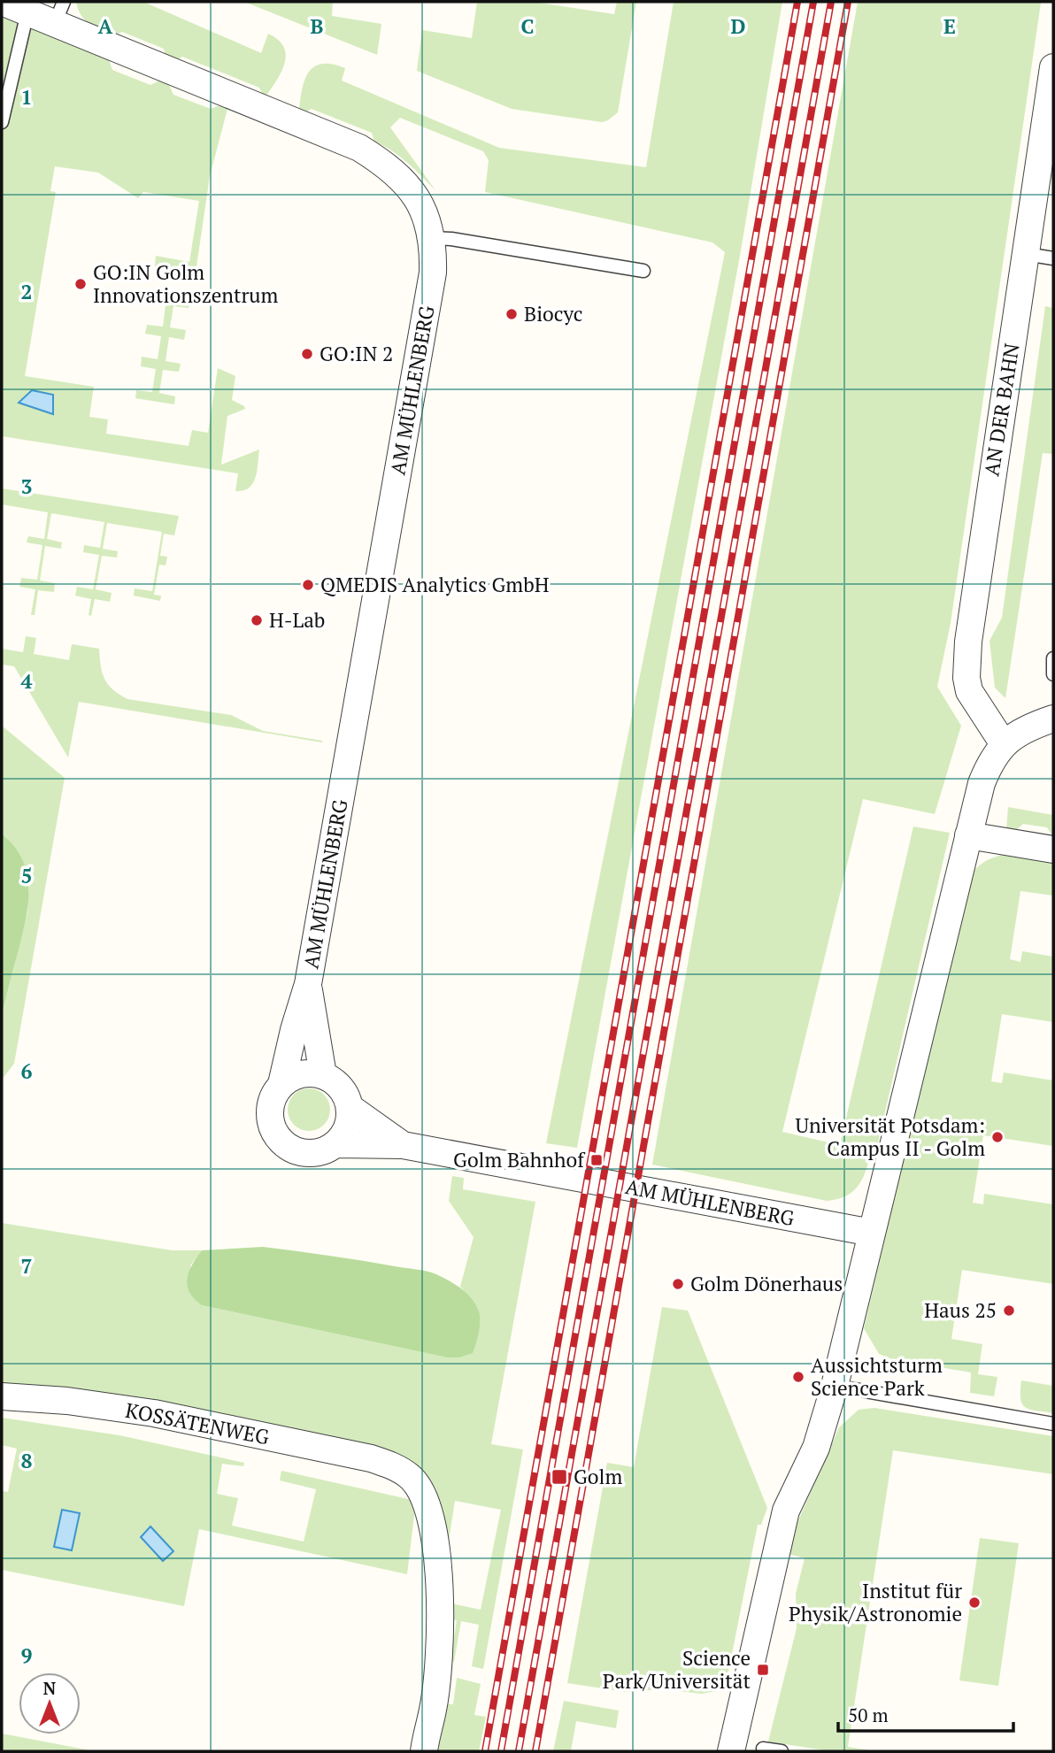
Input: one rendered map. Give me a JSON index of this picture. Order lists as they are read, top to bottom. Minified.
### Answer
{"streets":{"street":["AM MÜHLENBERG","AN DER BAHN","KOSSÄTENWEG"]},"places":{"other":["GO:IN Golm Innovationszentrum","Biocyc","GO:IN 2","QMEDIS Analytics GmbH","H-Lab","Universität Potsdam: Campus II - Golm","Golm Dönerhaus","Haus 25","Aussichtsturm Science Park","Institut für Physik/Astronomie"],"transit":["Golm Bahnhof","Golm","Science Park/Universität"]},"scale_bar":"50 m","north":"top","grid":{"columns":["A","B","C","D","E"],"rows":["1","2","3","4","5","6","7","8","9"]}}
